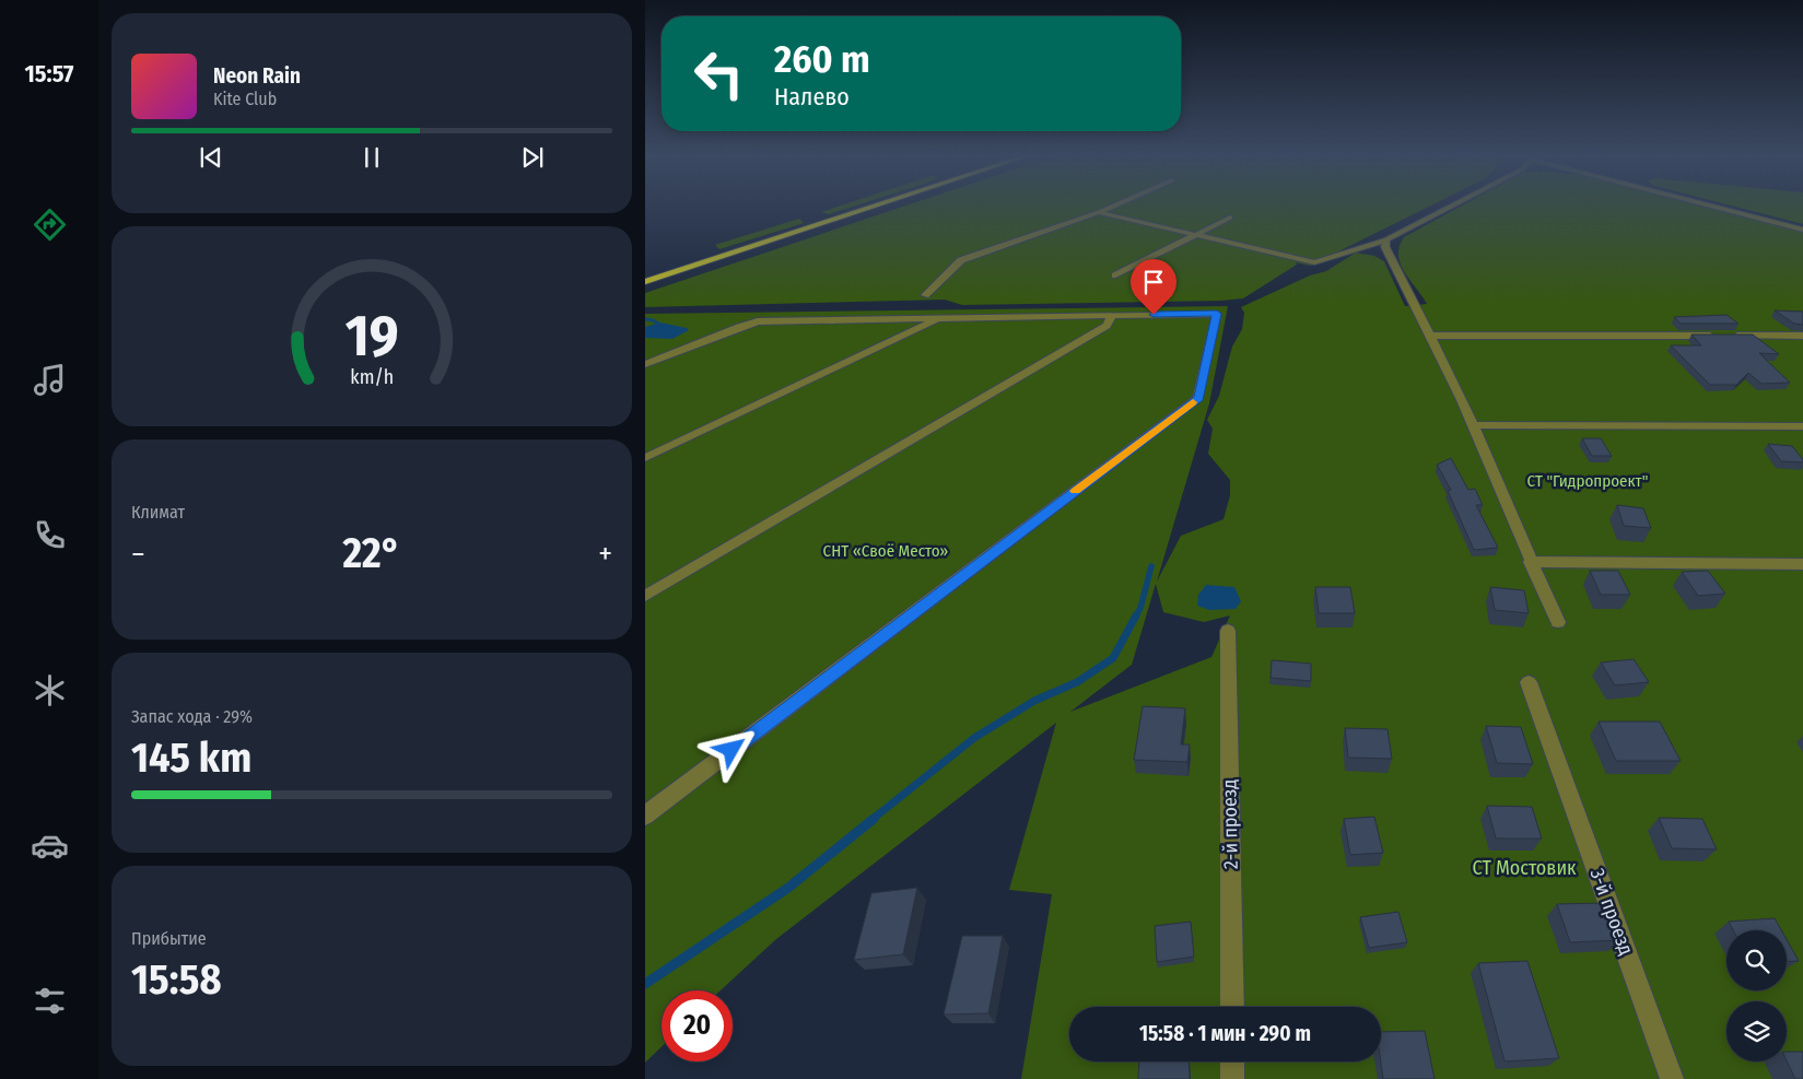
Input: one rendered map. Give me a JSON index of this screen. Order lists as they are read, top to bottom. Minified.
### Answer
{"streets":{"street":["2-й проезд","3-й проезд"]},"parks":["СТ \"Гидропроект\"","СНТ «Своё Место»","СТ Мостовик"],"page":{"tabs":"15:57","turn":["260 m","Налево"],"song":["Neon Rain","Kite Club"],"tile":["Климат",["Запас хода · 29%","145 km"],["Прибытие","15:58"]],"heat":["−","22°","+"],"limit":"20","trip":"15:58 · 1 мин · 290 m","gauge":["19","km/h"]}}
